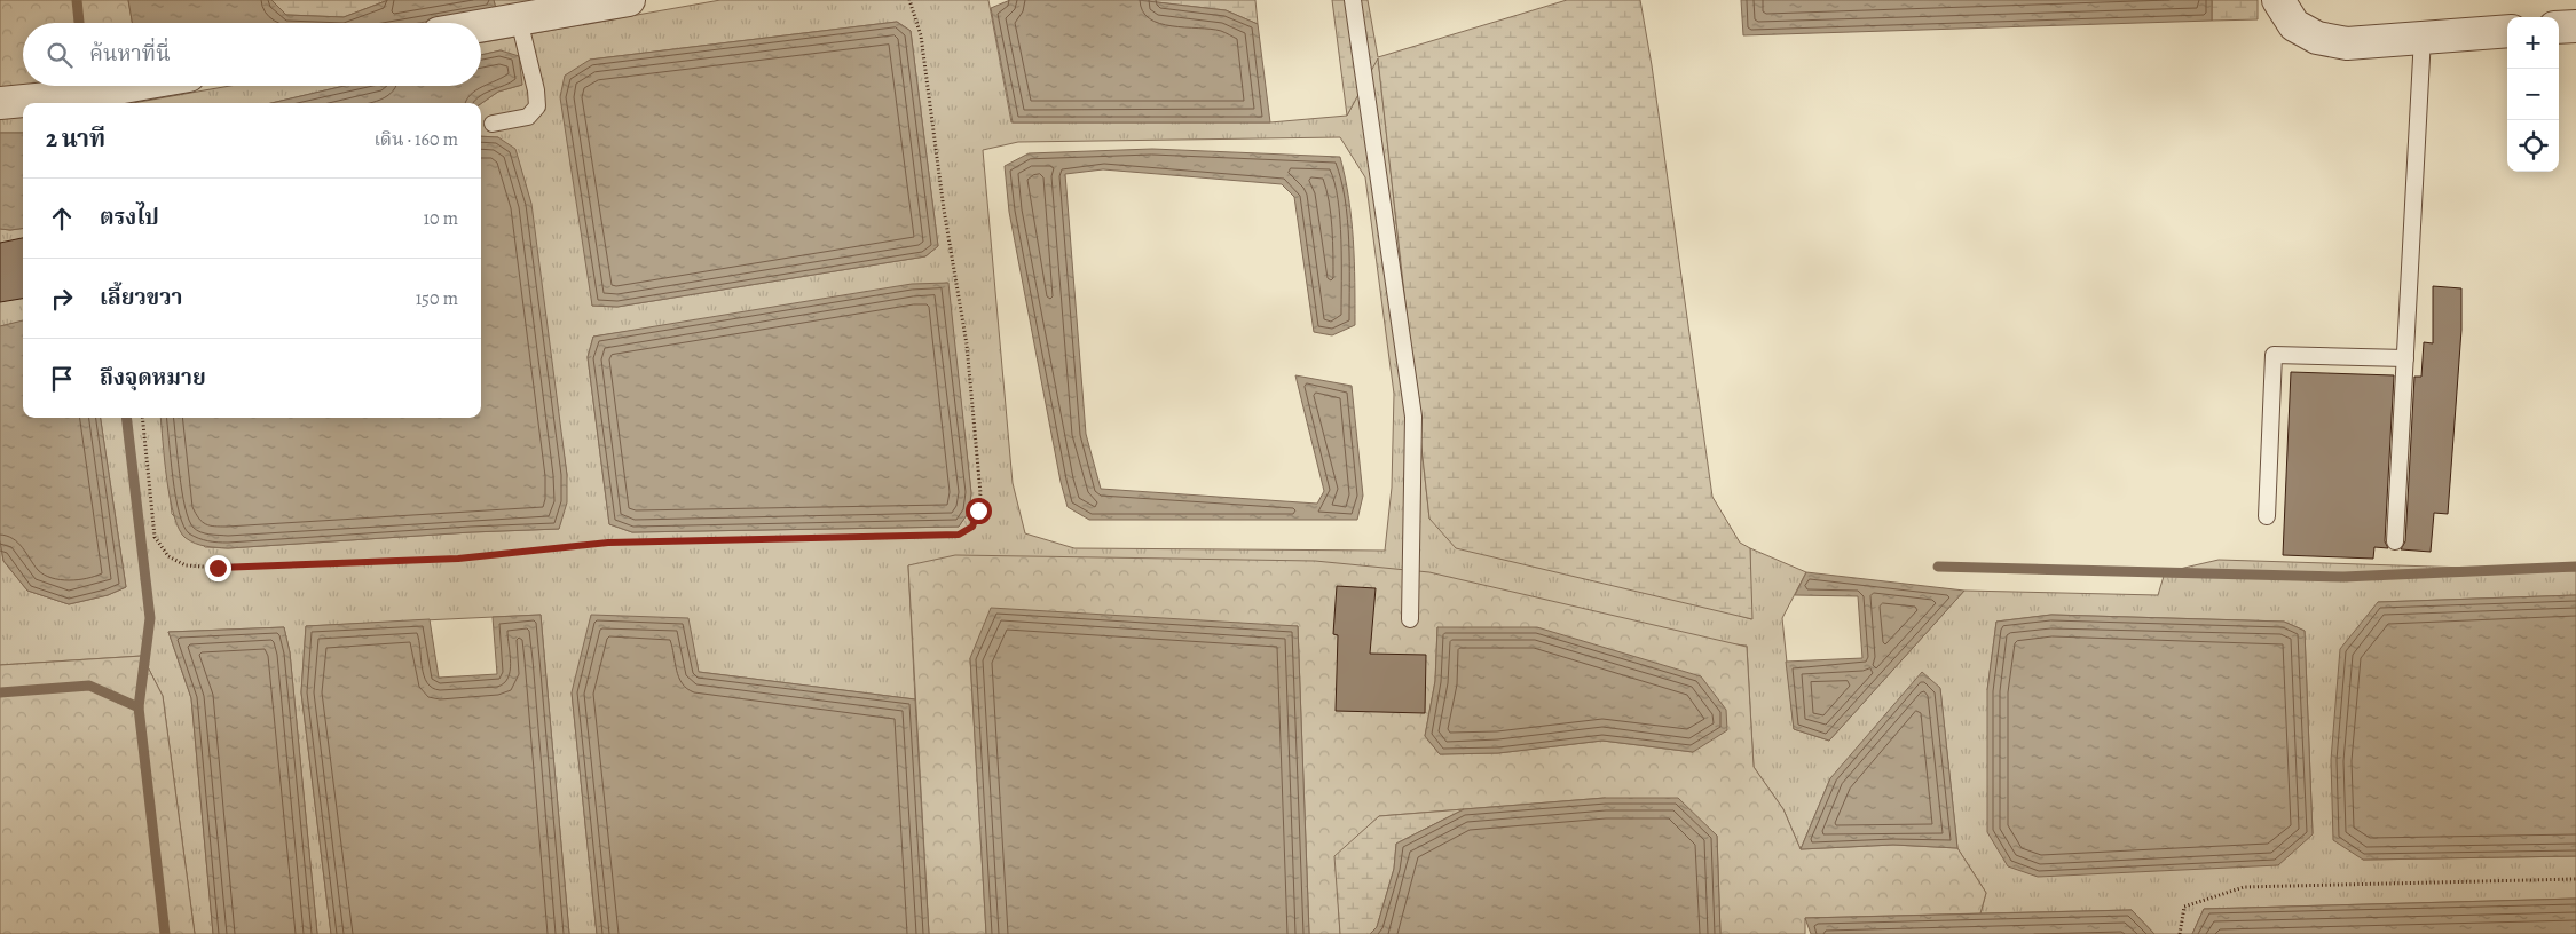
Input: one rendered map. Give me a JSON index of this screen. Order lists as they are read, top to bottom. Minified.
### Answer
{"page":{"map_buttons":["+","−"],"search":"ค้นหาที่นี่","heading":["2 นาที","เดิน · 160 m"],"list":[["ตรงไป","10 m"],["เลี้ยวขวา","150 m"],"ถึงจุดหมาย"]}}
